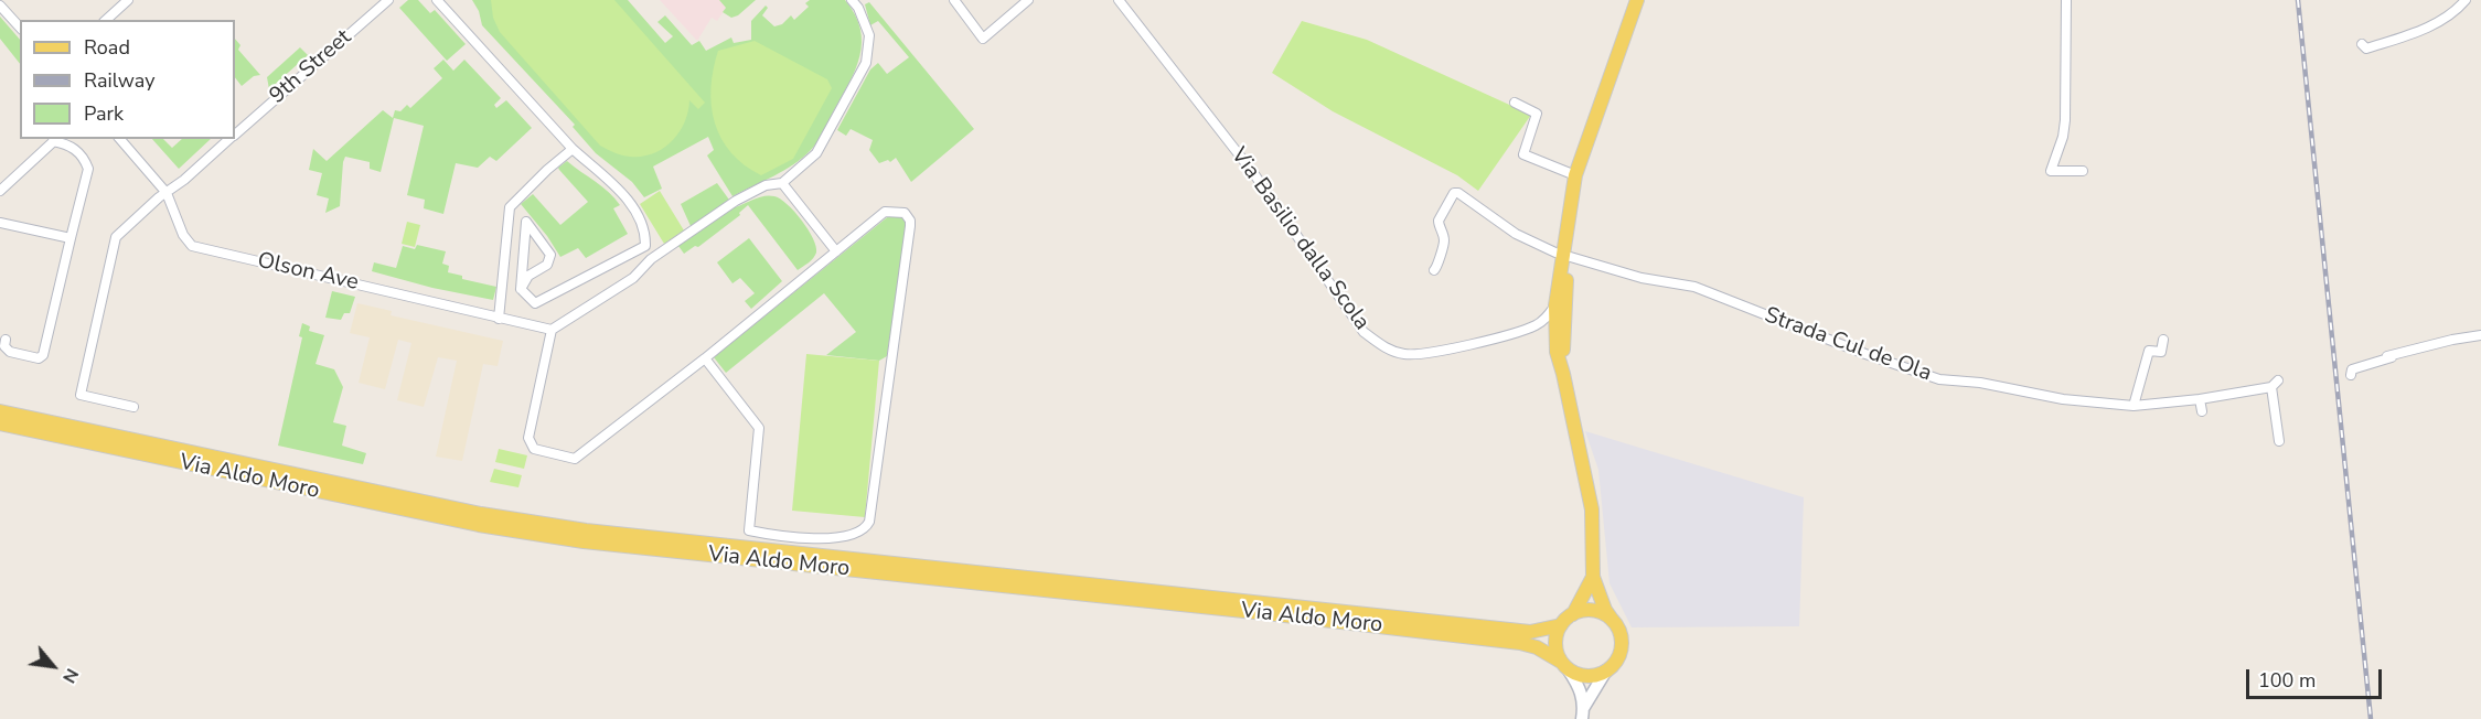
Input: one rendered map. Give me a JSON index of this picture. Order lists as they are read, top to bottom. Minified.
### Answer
{"streets":{"main road":["Via Aldo Moro"],"street":["9th Street","Via Basilio dalla Scola","Olson Ave","Strada Cul de Ola"]},"crossings":[["9th Street","Olson Ave"]],"legend":["Road","Railway","Park"],"scale_bar":"100 m","north":"bottom right"}
